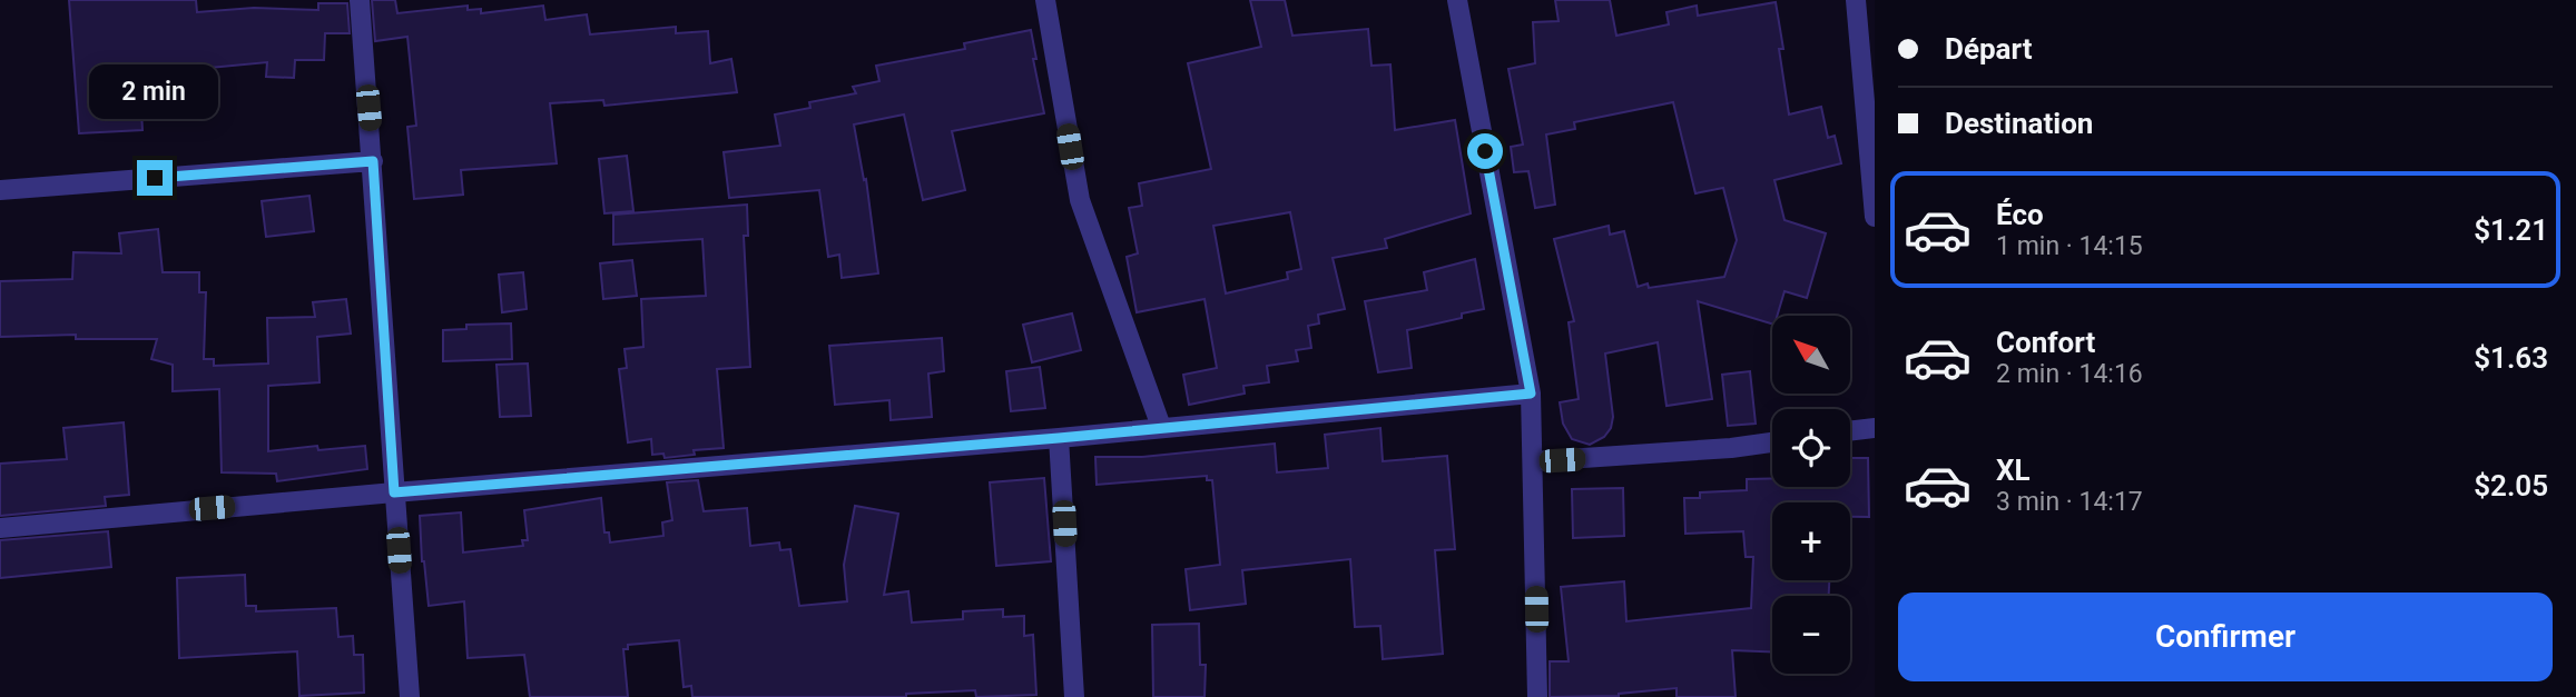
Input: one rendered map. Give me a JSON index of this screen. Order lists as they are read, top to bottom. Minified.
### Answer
{"north":"top left","page":{"banner":["Départ","Destination"],"bubble":"2 min","list":[{"name":"Éco","note":"1 min · 14:15","value":"$1.21"},{"name":"Confort","note":"2 min · 14:16","value":"$1.63"},{"name":"XL","note":"3 min · 14:17","value":"$2.05"}],"map_buttons":["+","−"],"buttons":"Confirmer"}}
